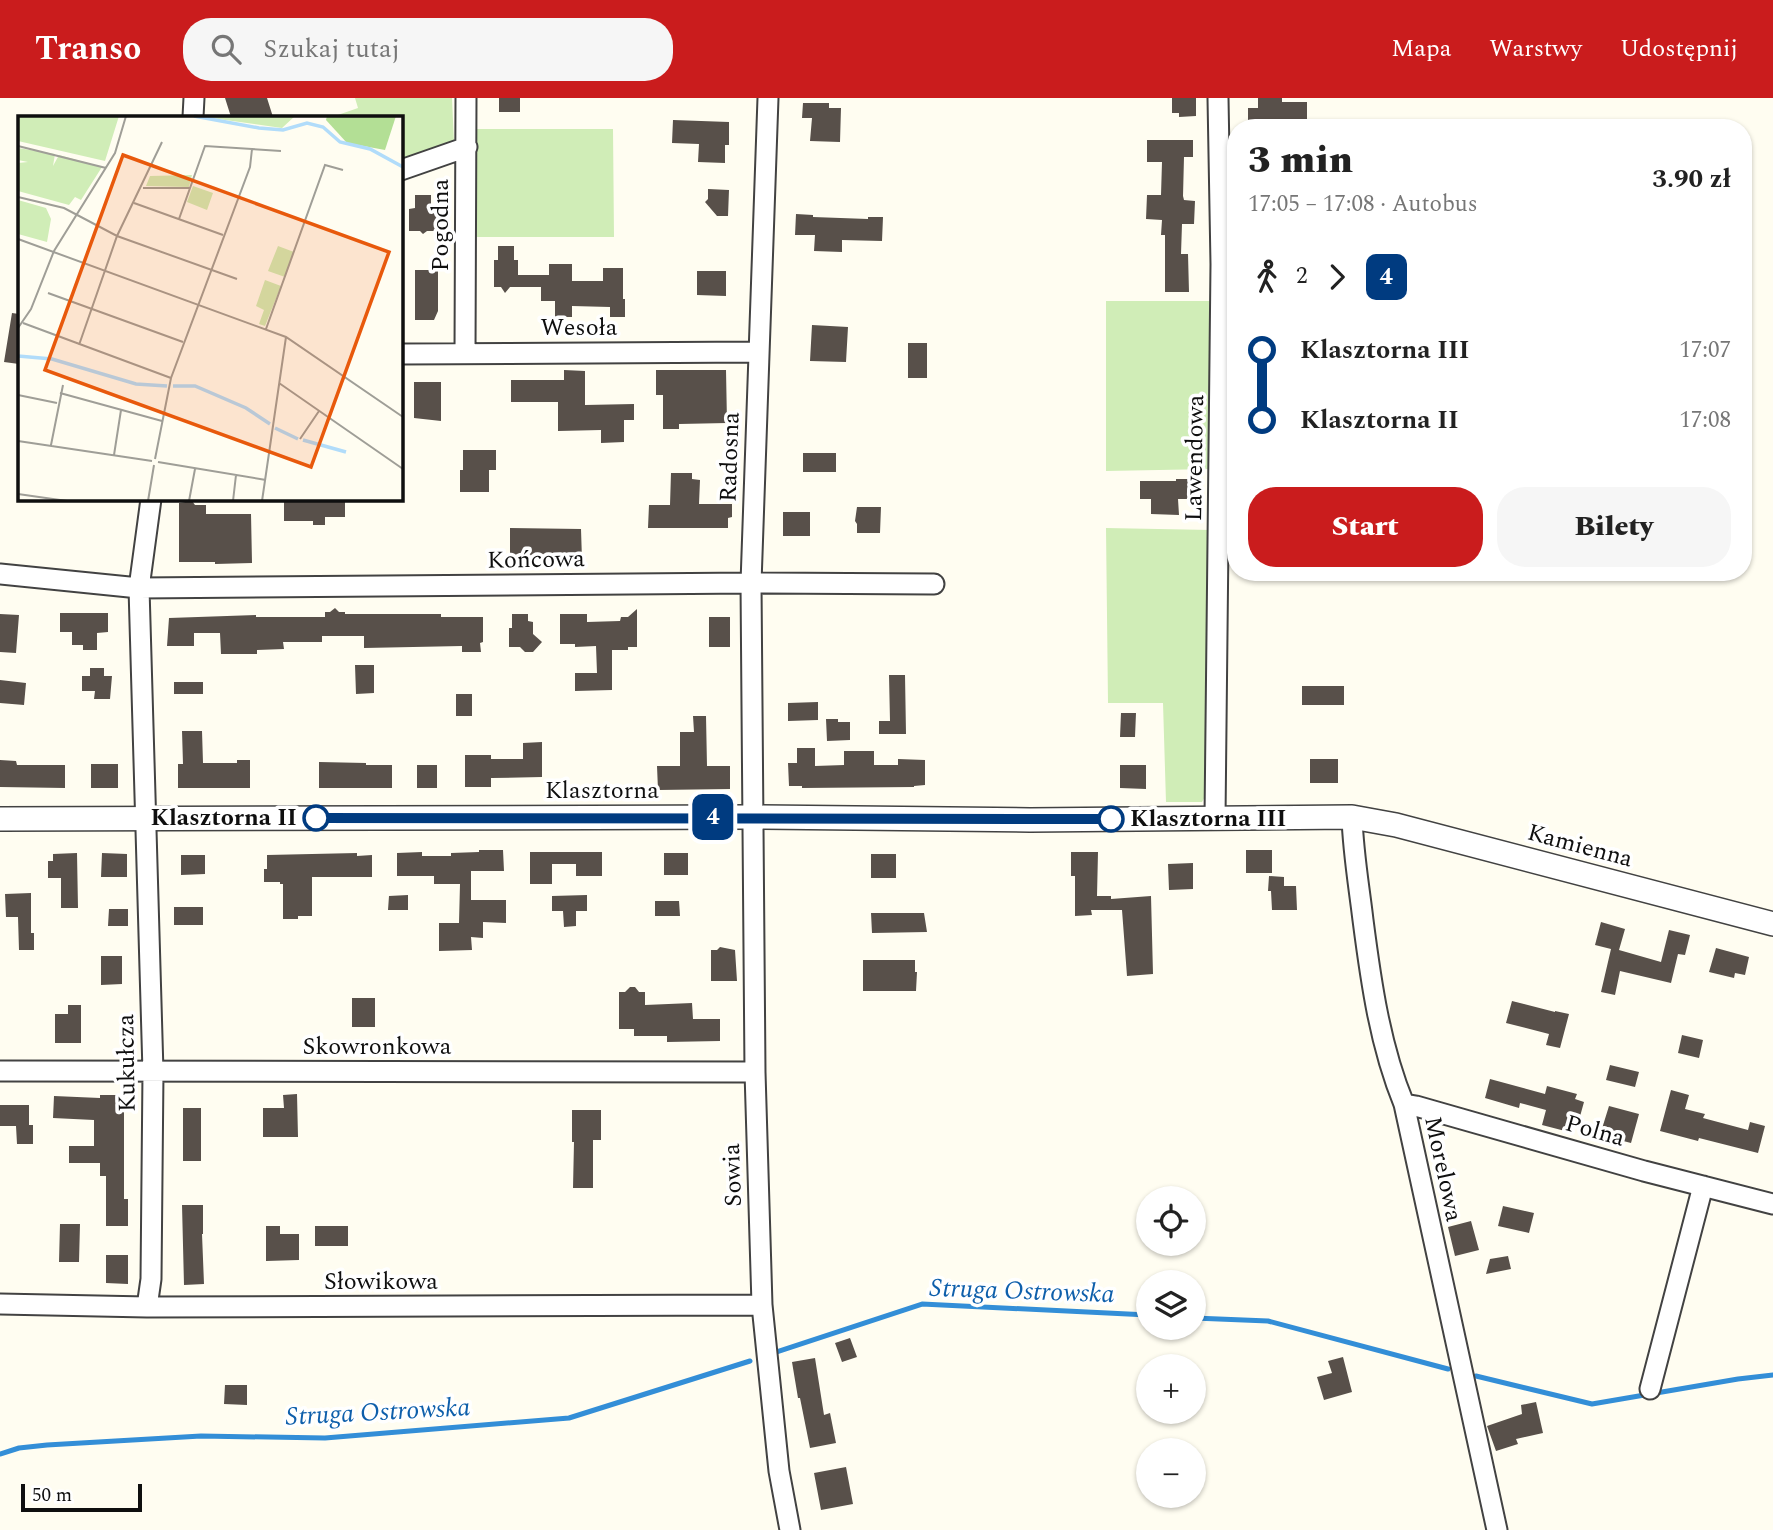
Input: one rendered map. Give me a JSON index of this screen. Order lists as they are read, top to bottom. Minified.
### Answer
{"streets":{"street":["Pogodna","Wesoła","Radosna","Lawendowa","Końcowa","Klasztorna","Kamienna","Skowronkowa","Kukułcza","Polna","Morelowa","Sowia","Słowikowa"]},"crossings":[["Pogodna","Wesoła"],["Wesoła","Radosna"],["Radosna","Końcowa"],["Radosna","Klasztorna"],["Radosna","Sowia"],["Lawendowa","Klasztorna"],["Końcowa","Kukułcza"],["Klasztorna","Kamienna"],["Klasztorna","Kukułcza"],["Klasztorna","Morelowa"],["Klasztorna","Sowia"],["Kamienna","Morelowa"],["Skowronkowa","Kukułcza"],["Skowronkowa","Sowia"],["Kukułcza","Słowikowa"],["Polna","Morelowa"],["Sowia","Słowikowa"]],"water":["Struga Ostrowska"],"places":["Klasztorna II","Klasztorna III"],"lines":["bus line 4"],"scale_bar":"50 m","page":{"header":"Transo","search":"Szukaj tutaj","nav":["Mapa","Warstwy","Udostępnij"],"on_map":"4","heading":["3 min","17:05 – 17:08 · Autobus","3.90 zł"],"legs":["2","4"],"list":[{"name":"Klasztorna III","value":"17:07"},{"name":"Klasztorna II","value":"17:08"}],"buttons":["Start","Bilety"],"map_buttons":["+","−"],"scale":"50 m"}}
